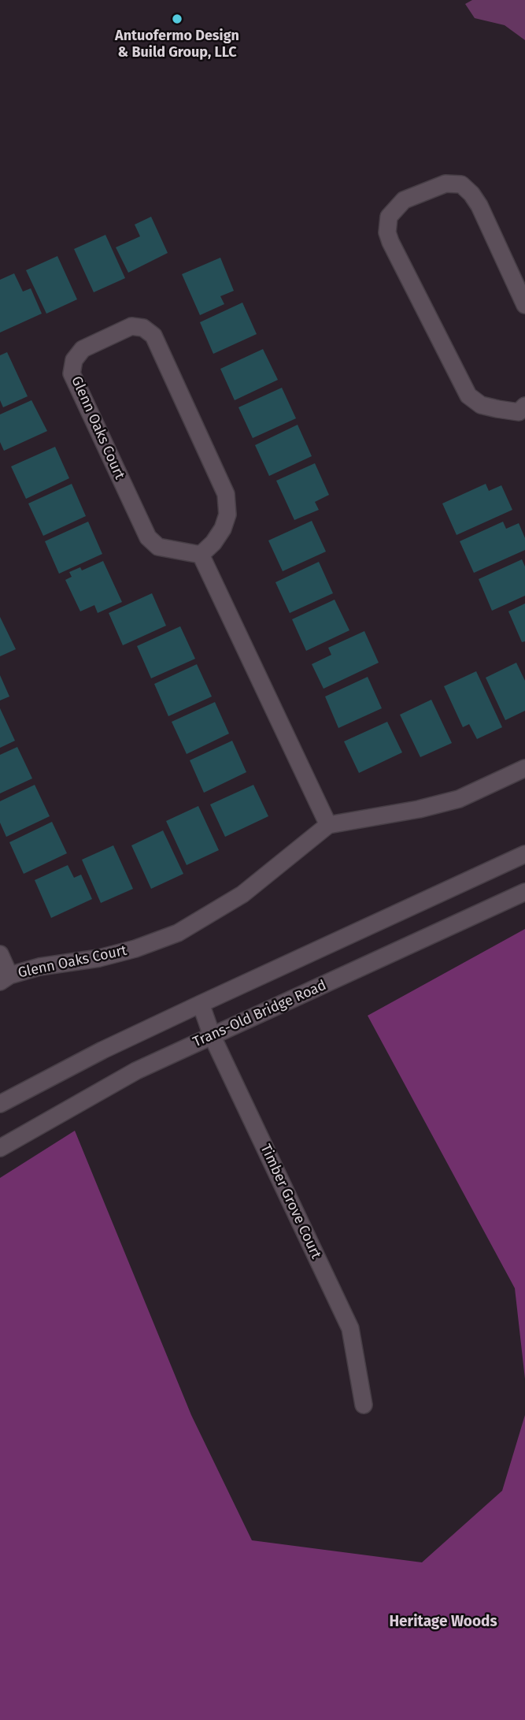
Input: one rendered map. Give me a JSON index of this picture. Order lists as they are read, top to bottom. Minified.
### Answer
{"streets":{"street":["Glenn Oaks Court","Trans-Old Bridge Road","Timber Grove Court"]},"crossings":[["Trans-Old Bridge Road","Timber Grove Court"]],"districts":["Heritage Woods"],"places":["Antuofermo Design & Build Group, LLC"]}
